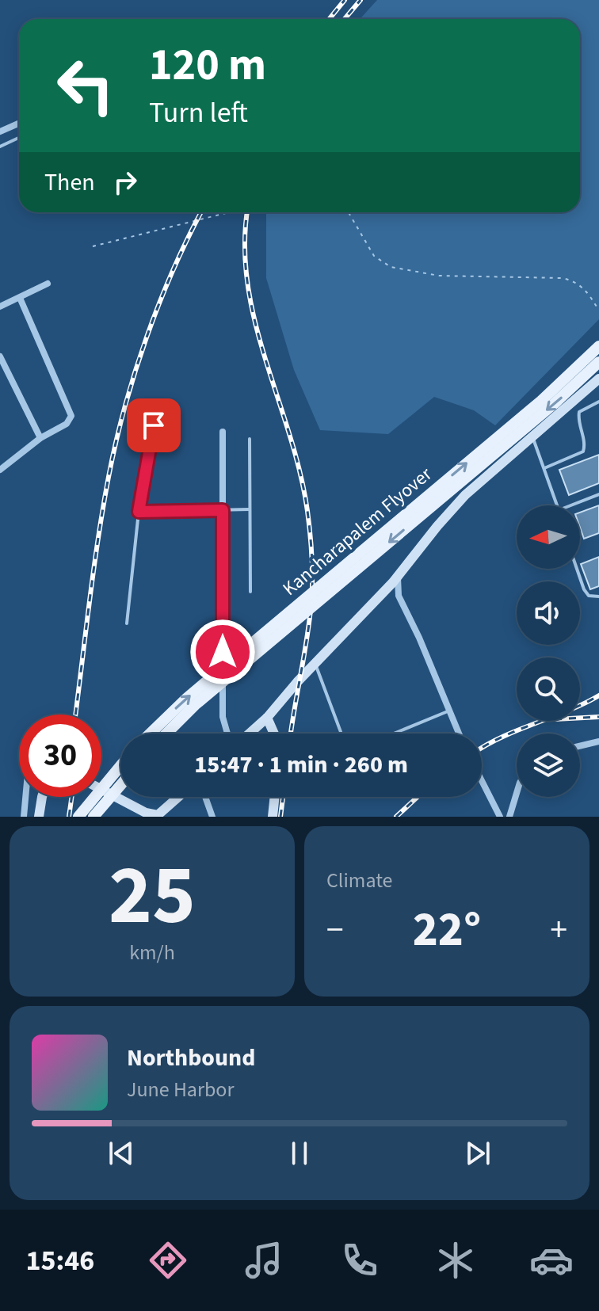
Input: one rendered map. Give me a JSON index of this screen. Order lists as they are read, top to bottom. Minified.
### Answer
{"streets":{"main road":["Kancharapalem Flyover"]},"north":"left","page":{"turn":["120 m","Turn left"],"then":"Then","limit":"30","trip":"15:47 · 1 min · 260 m","tile":[["25","km/h"],"Climate"],"heat":["−","22°","+"],"song":["Northbound","June Harbor"],"tabs":"15:46"}}
